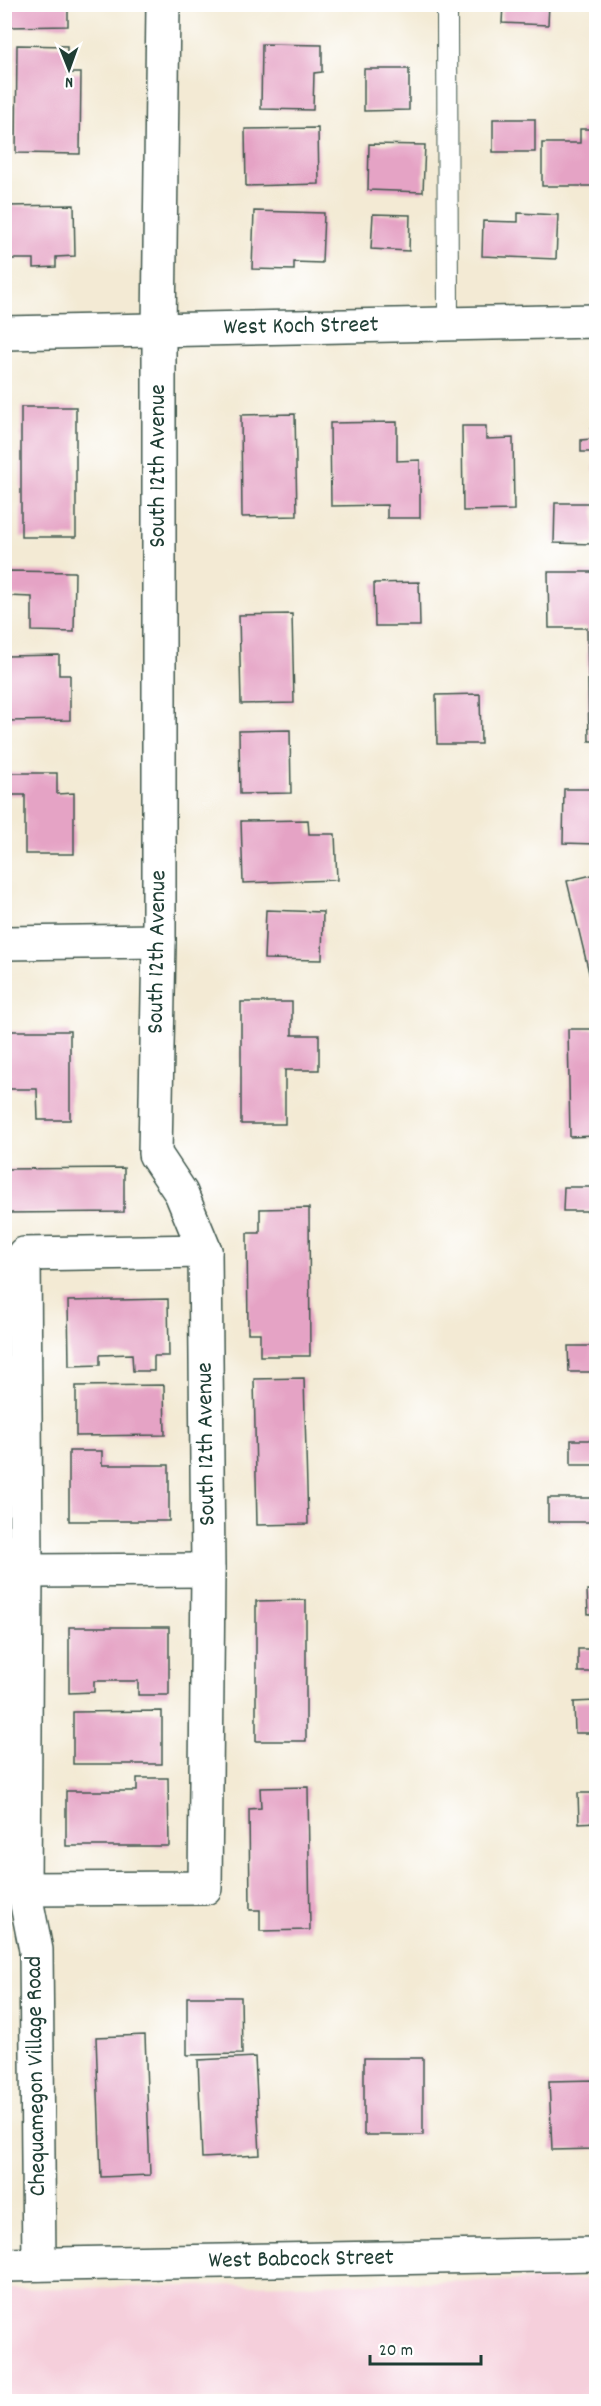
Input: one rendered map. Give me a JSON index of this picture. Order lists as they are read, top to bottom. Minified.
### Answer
{"streets":{"street":["West Koch Street","South 12th Avenue","Chequamegon Village Road","West Babcock Street"]},"crossings":[["West Koch Street","South 12th Avenue"],["South 12th Avenue","Chequamegon Village Road"],["Chequamegon Village Road","West Babcock Street"]],"scale_bar":"20 m","north":"bottom"}
